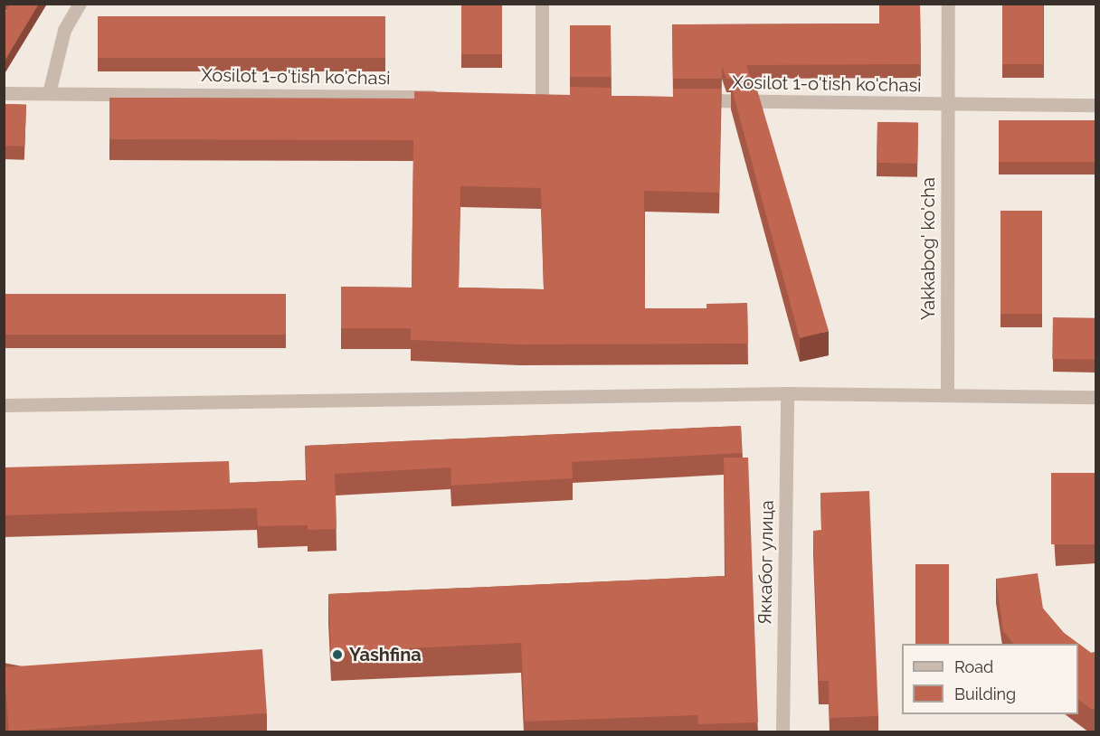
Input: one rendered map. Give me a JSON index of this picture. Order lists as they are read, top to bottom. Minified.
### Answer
{"streets":{"street":["Xosilot 1-o'tish ko'chasi","Yakkabog' ko'cha","Яккабог улица"]},"crossings":[["Xosilot 1-o'tish ko'chasi","Yakkabog' ko'cha"]],"places":["Yashfina"],"legend":["Road","Building"]}
